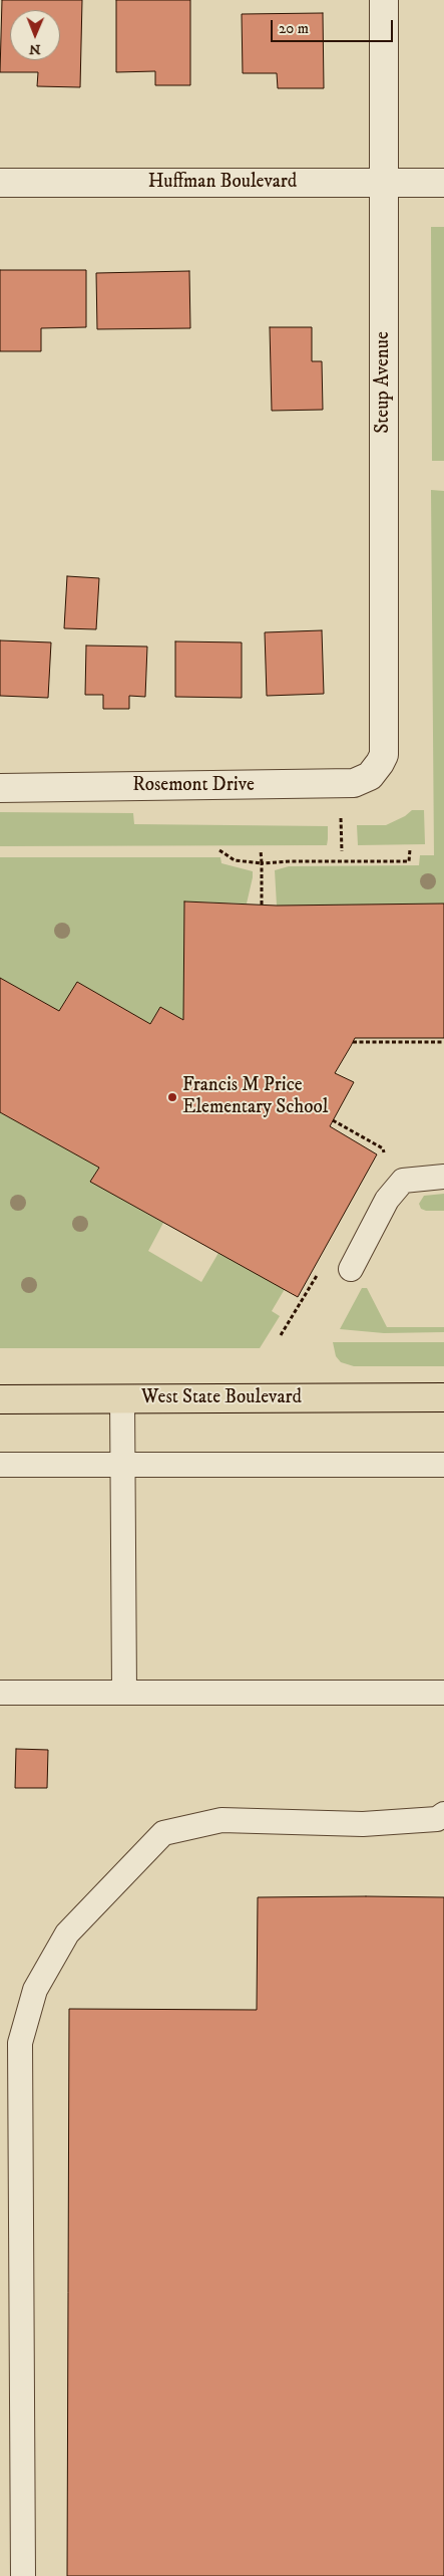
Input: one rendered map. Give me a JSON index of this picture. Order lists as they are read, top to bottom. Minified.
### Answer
{"streets":{"main road":["West State Boulevard"],"street":["Huffman Boulevard","Steup Avenue","Rosemont Drive"]},"crossings":[["Huffman Boulevard","Steup Avenue"],["Steup Avenue","Rosemont Drive"]],"places":["Francis M Price Elementary School"],"scale_bar":"20 m","north":"bottom"}
